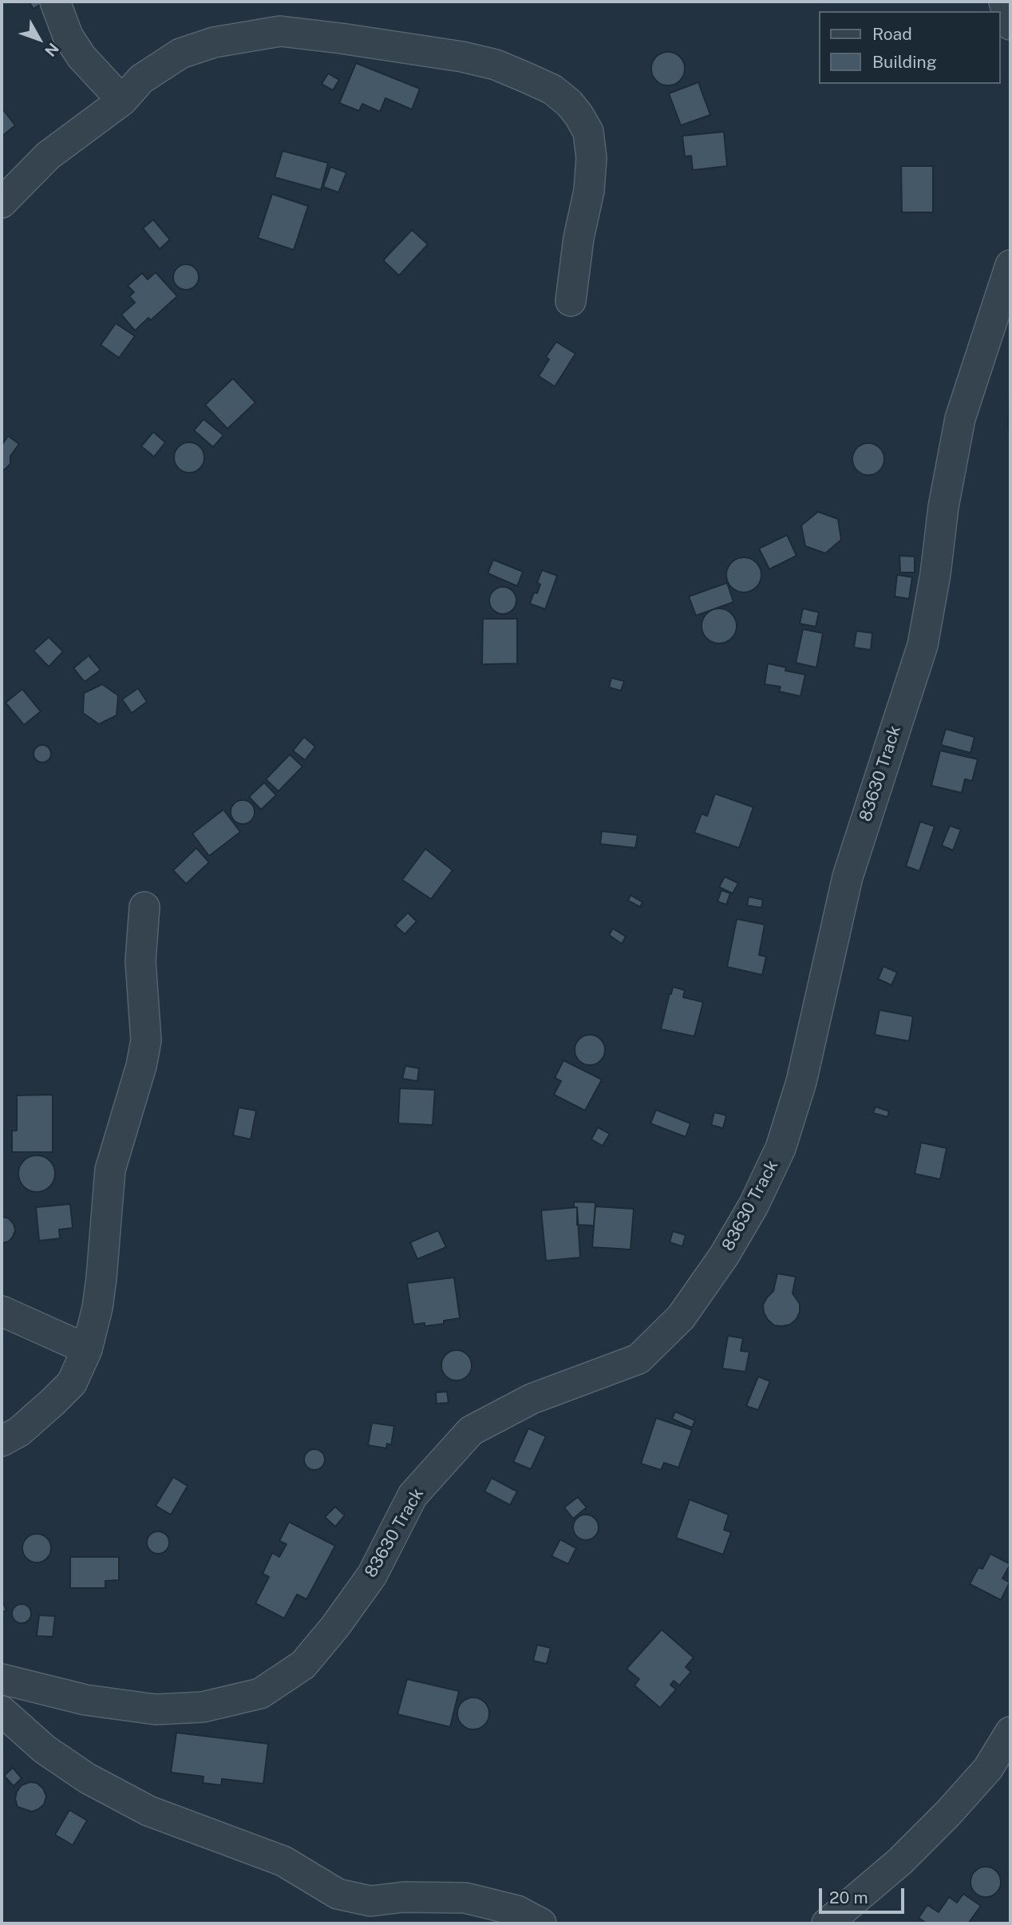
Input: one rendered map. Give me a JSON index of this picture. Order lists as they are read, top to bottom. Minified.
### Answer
{"streets":{"street":["83630 Track"]},"legend":["Road","Building"],"scale_bar":"20 m","north":"bottom right"}
